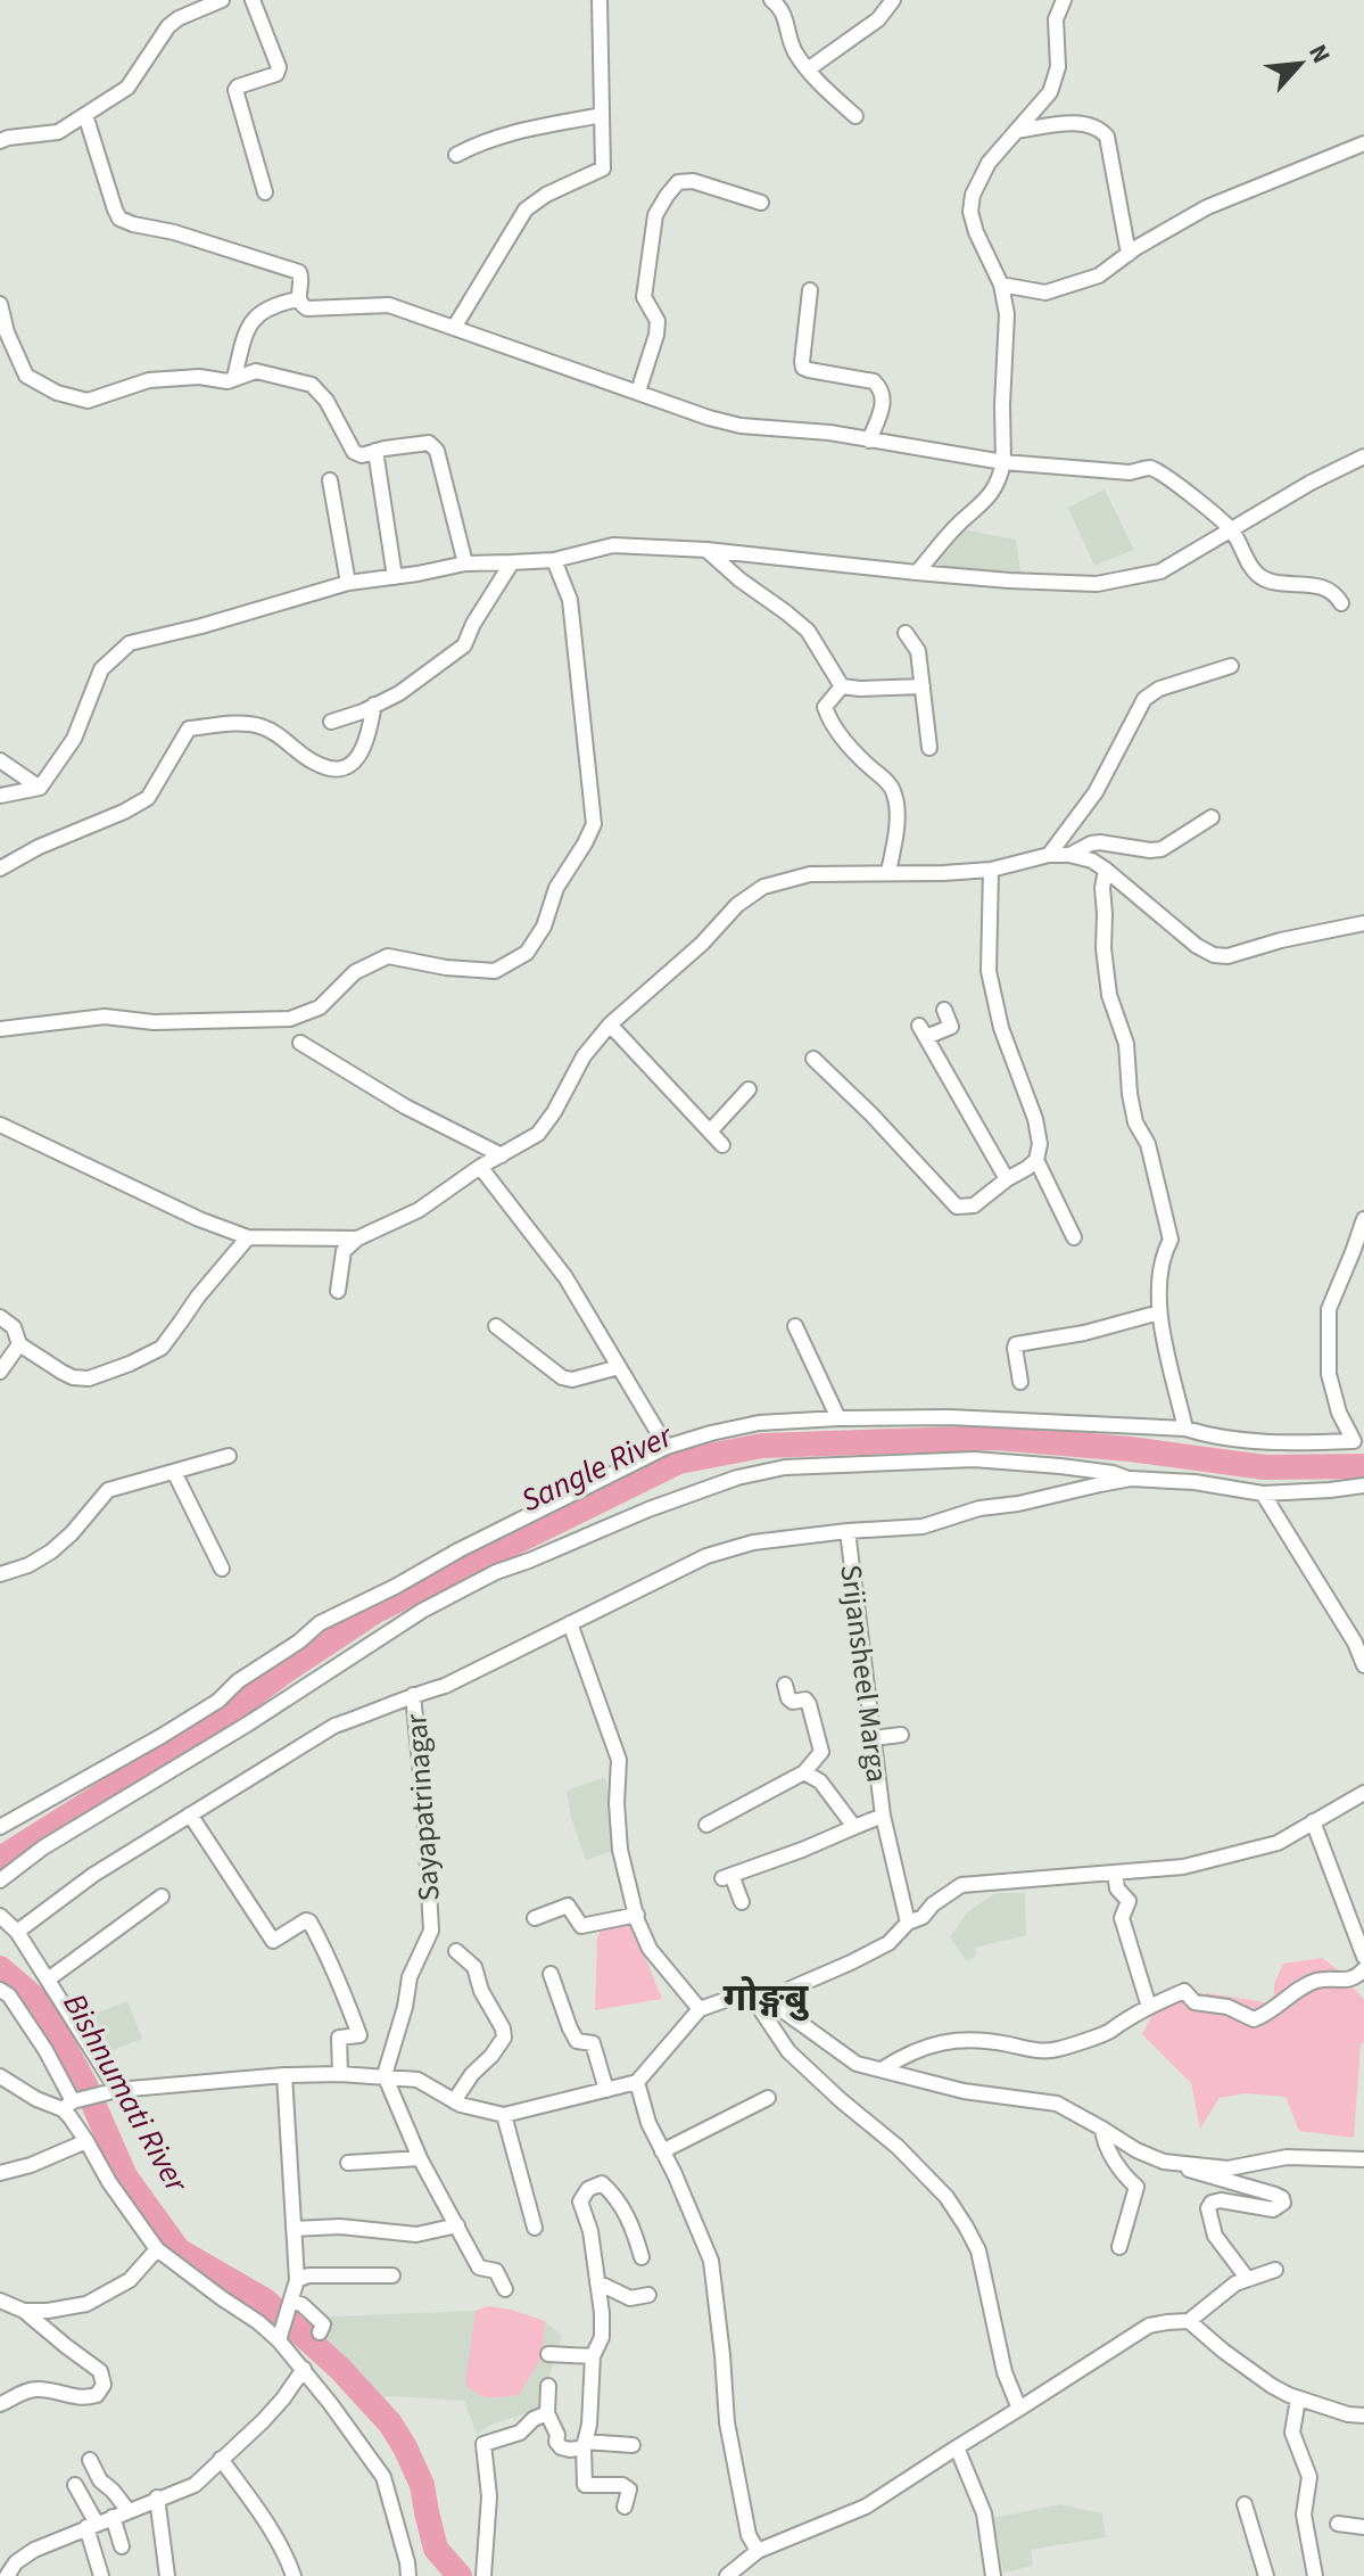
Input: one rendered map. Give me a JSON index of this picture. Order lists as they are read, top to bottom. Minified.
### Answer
{"streets":{"street":["Srijansheel Marga","Sayapatrinagar"]},"districts":["गोङ्गबु"],"water":["Sangle River","Bishnumati River"],"north":"top right"}
